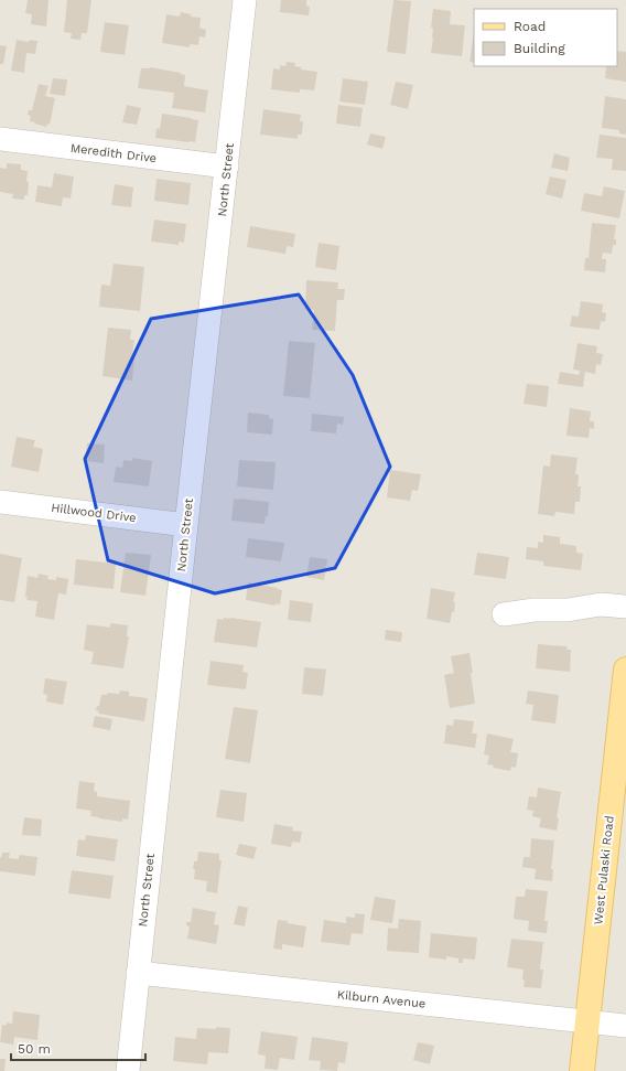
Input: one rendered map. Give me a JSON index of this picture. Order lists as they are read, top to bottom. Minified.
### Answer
{"streets":{"main road":["West Pulaski Road"],"street":["Meredith Drive","North Street","Hillwood Drive","Kilburn Avenue"]},"crossings":[["Meredith Drive","North Street"],["North Street","Hillwood Drive"],["North Street","Kilburn Avenue"],["West Pulaski Road","Kilburn Avenue"]],"legend":["Road","Building"],"scale_bar":"50 m"}
